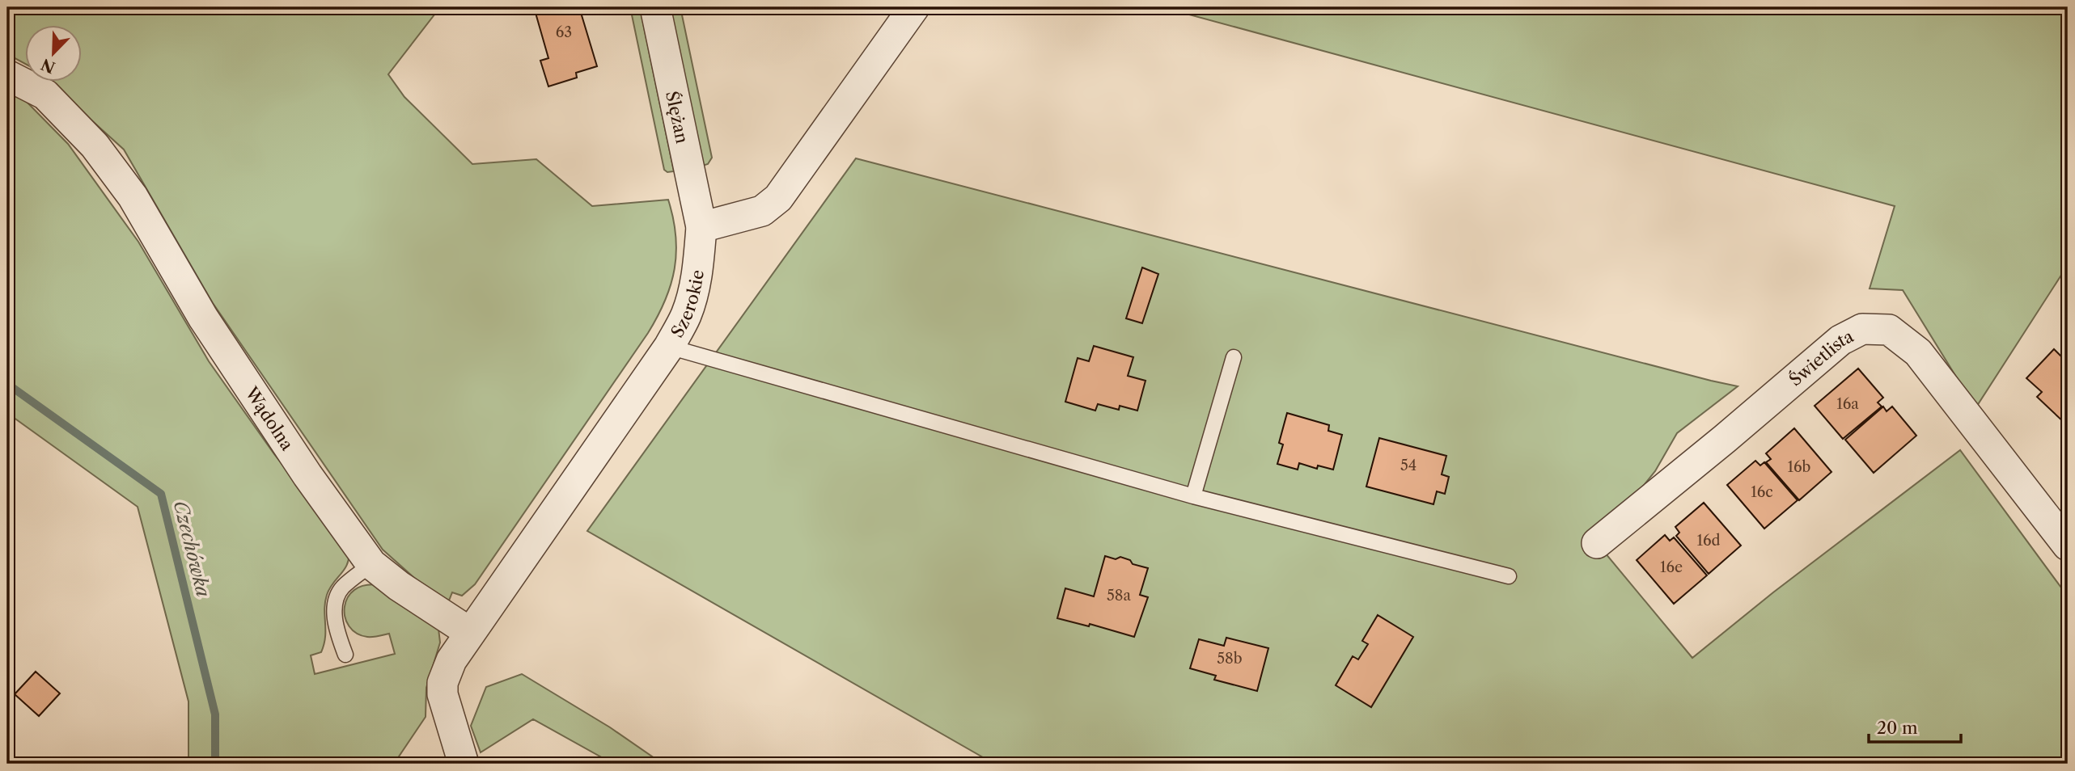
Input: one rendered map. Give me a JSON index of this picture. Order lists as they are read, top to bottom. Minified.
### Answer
{"streets":{"street":["Ślężan","Szerokie","Świetlista","Wądolna"]},"crossings":[["Ślężan","Szerokie"],["Szerokie","Wądolna"]],"water":["Czechówka"],"house_numbers":["63","16a","54","16b","16c","16d","16e","58a","58b"],"scale_bar":"20 m","north":"bottom left"}
